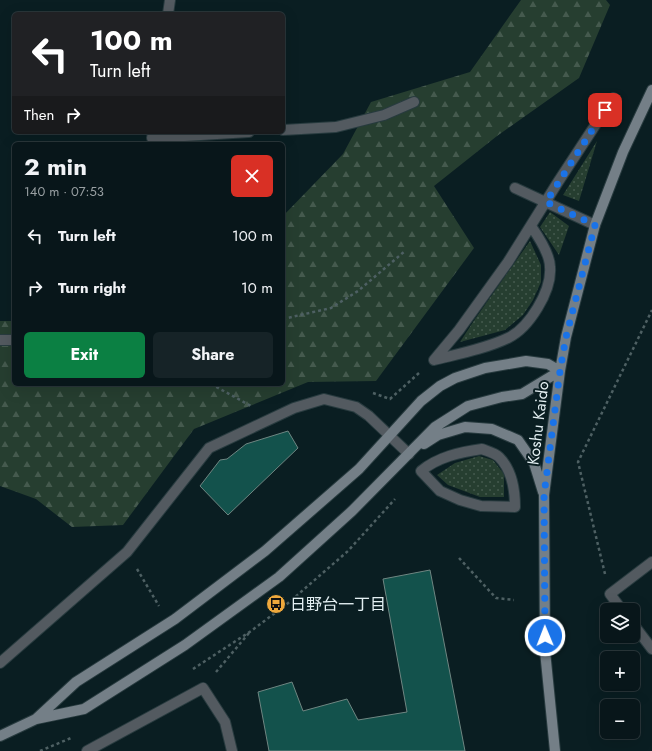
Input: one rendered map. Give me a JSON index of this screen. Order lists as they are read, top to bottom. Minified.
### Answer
{"streets":{"street":["Koshu Kaido"]},"places":{"bus stop":["日野台一丁目"]},"page":{"turn":["100 m","Turn left"],"then":"Then","heading":["2 min","140 m · 07:53"],"list":[{"name":"Turn left","value":"100 m"},{"name":"Turn right","value":"10 m"}],"buttons":["Exit","Share"],"map_buttons":["+","−"]}}
